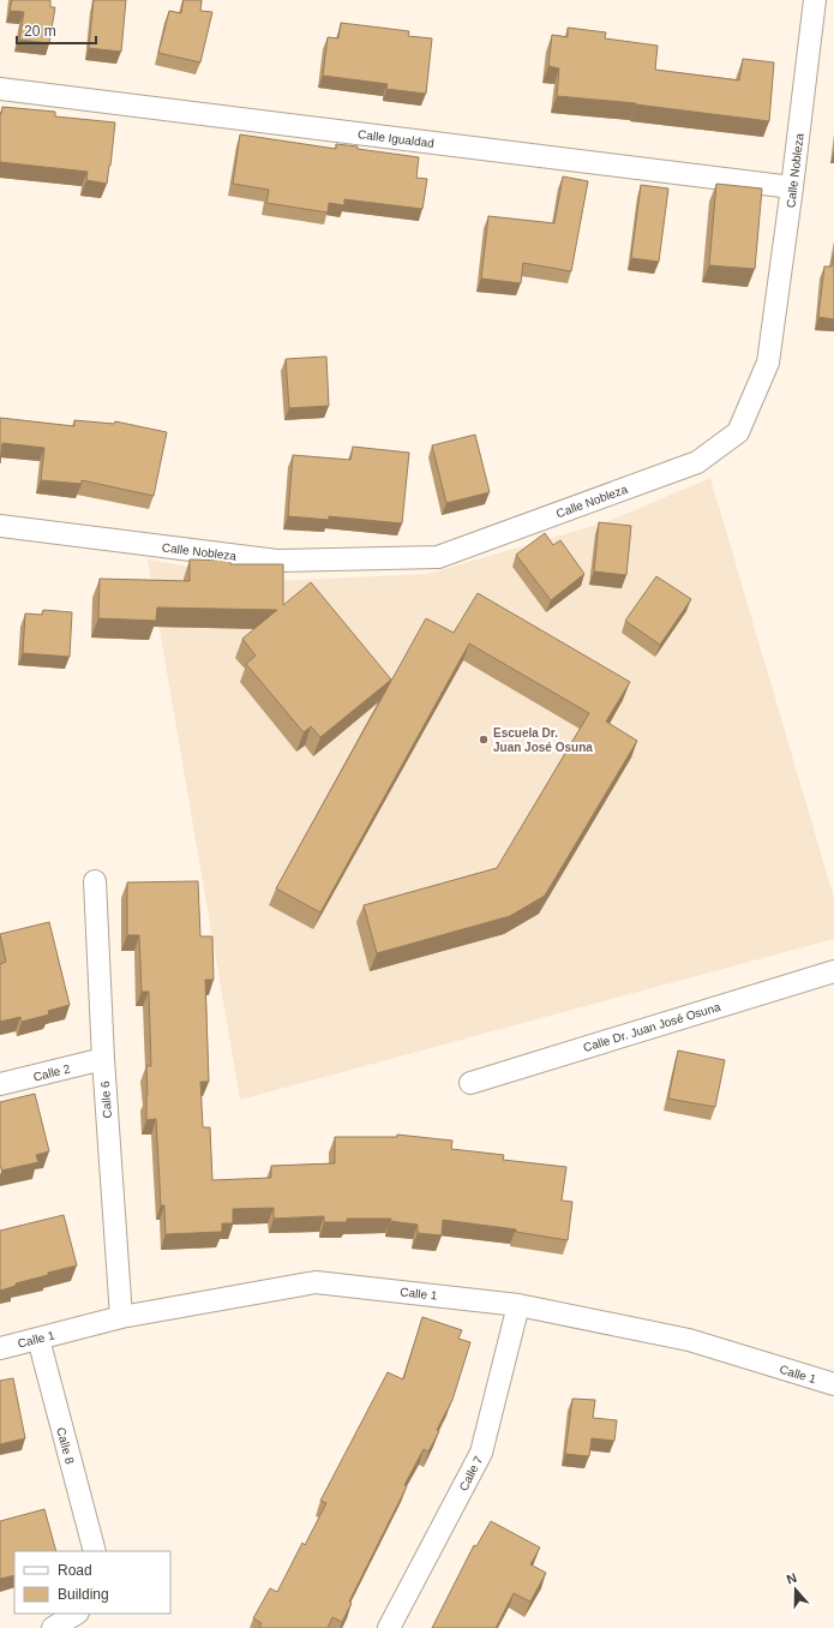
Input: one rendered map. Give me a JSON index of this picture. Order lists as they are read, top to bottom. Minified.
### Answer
{"streets":{"street":["Calle Igualdad","Calle Nobleza","Calle Dr. Juan José Osuna","Calle 2","Calle 6","Calle 1","Calle 8","Calle 7"]},"crossings":[["Calle Igualdad","Calle Nobleza"],["Calle 2","Calle 6"],["Calle 6","Calle 1"],["Calle 1","Calle 8"],["Calle 1","Calle 7"]],"places":["Escuela Dr. Juan José Osuna"],"legend":["Road","Building"],"scale_bar":"20 m","north":"top"}
